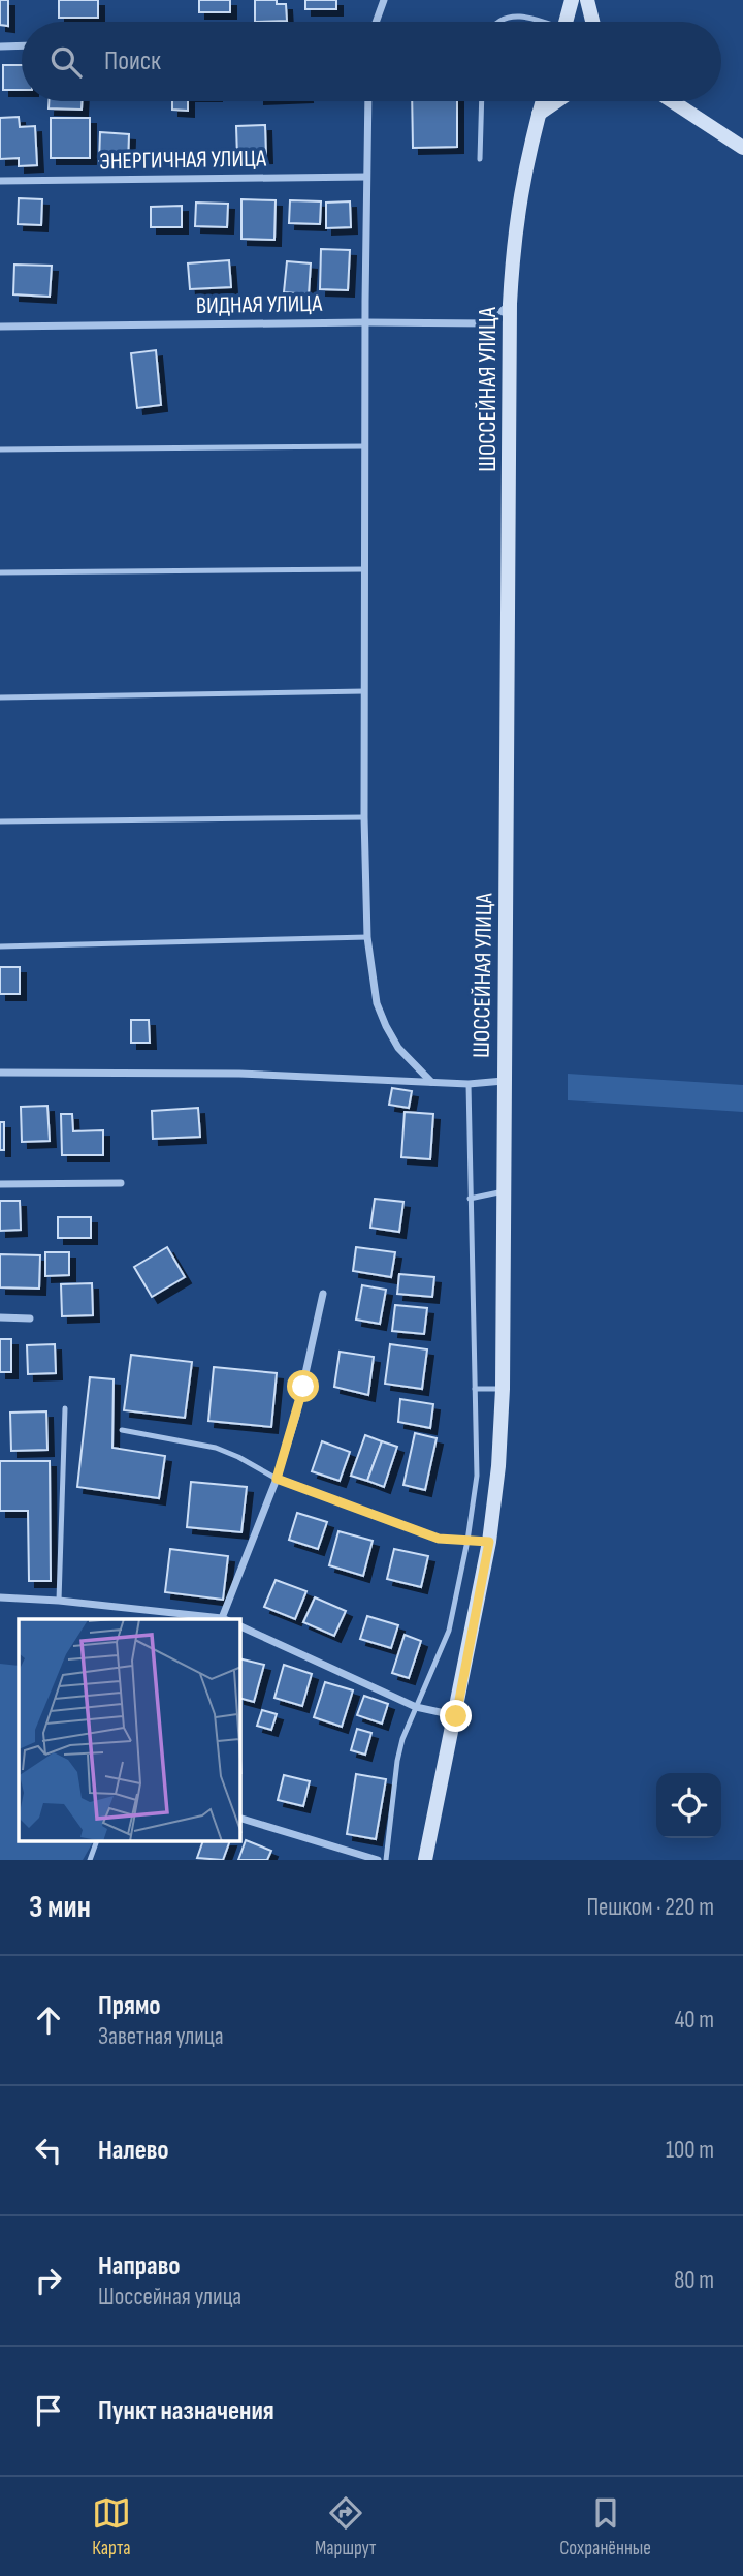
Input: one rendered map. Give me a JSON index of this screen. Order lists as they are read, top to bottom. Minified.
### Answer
{"streets":{"street":["ЭНЕРГИЧНАЯ УЛИЦА","ВИДНАЯ УЛИЦА","ШОССЕЙНАЯ УЛИЦА"]},"crossings":[["ВИДНАЯ УЛИЦА","ШОССЕЙНАЯ УЛИЦА"]],"page":{"search":"Поиск","heading":["3 мин","Пешком · 220 m"],"list":[["Прямо","Заветная улица","40 m"],["Налево","100 m"],["Направо","Шоссейная улица","80 m"],"Пункт назначения"],"nav":["Карта","Маршрут","Сохранённые"]}}
